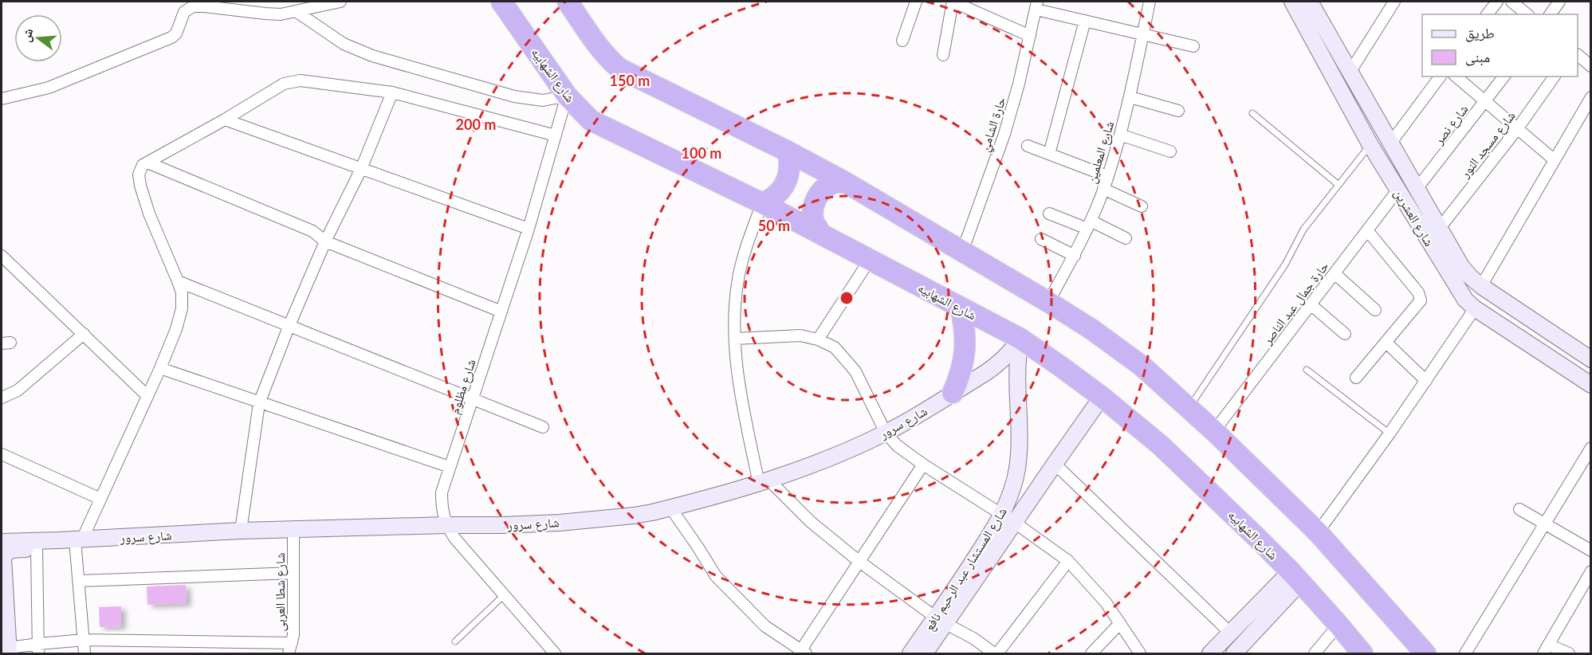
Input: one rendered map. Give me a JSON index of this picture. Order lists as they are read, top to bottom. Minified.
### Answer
{"streets":{"highway":["شارع الشهابيه"],"street":["حارة الشامي","شارع نصر","شارع مسجد النور","شارع المعلمين","شارع العشرين","حارة جمال عبد الناصر","شارع مظلوم","شارع سرور","شارع المستشار عبد الرحيم نافع","شارع شطا العربى"]},"crossings":[["شارع الشهابيه","شارع مظلوم"],["شارع الشهابيه","شارع سرور"],["شارع الشهابيه","شارع المستشار عبد الرحيم نافع"],["شارع نصر","شارع العشرين"],["شارع مسجد النور","شارع العشرين"],["شارع العشرين","حارة جمال عبد الناصر"],["شارع مظلوم","شارع سرور"],["شارع سرور","شارع المستشار عبد الرحيم نافع"],["شارع سرور","شارع شطا العربى"]],"legend":["طريق","مبنى"],"north":"left","rings":["150 m","200 m","100 m","50 m"]}
